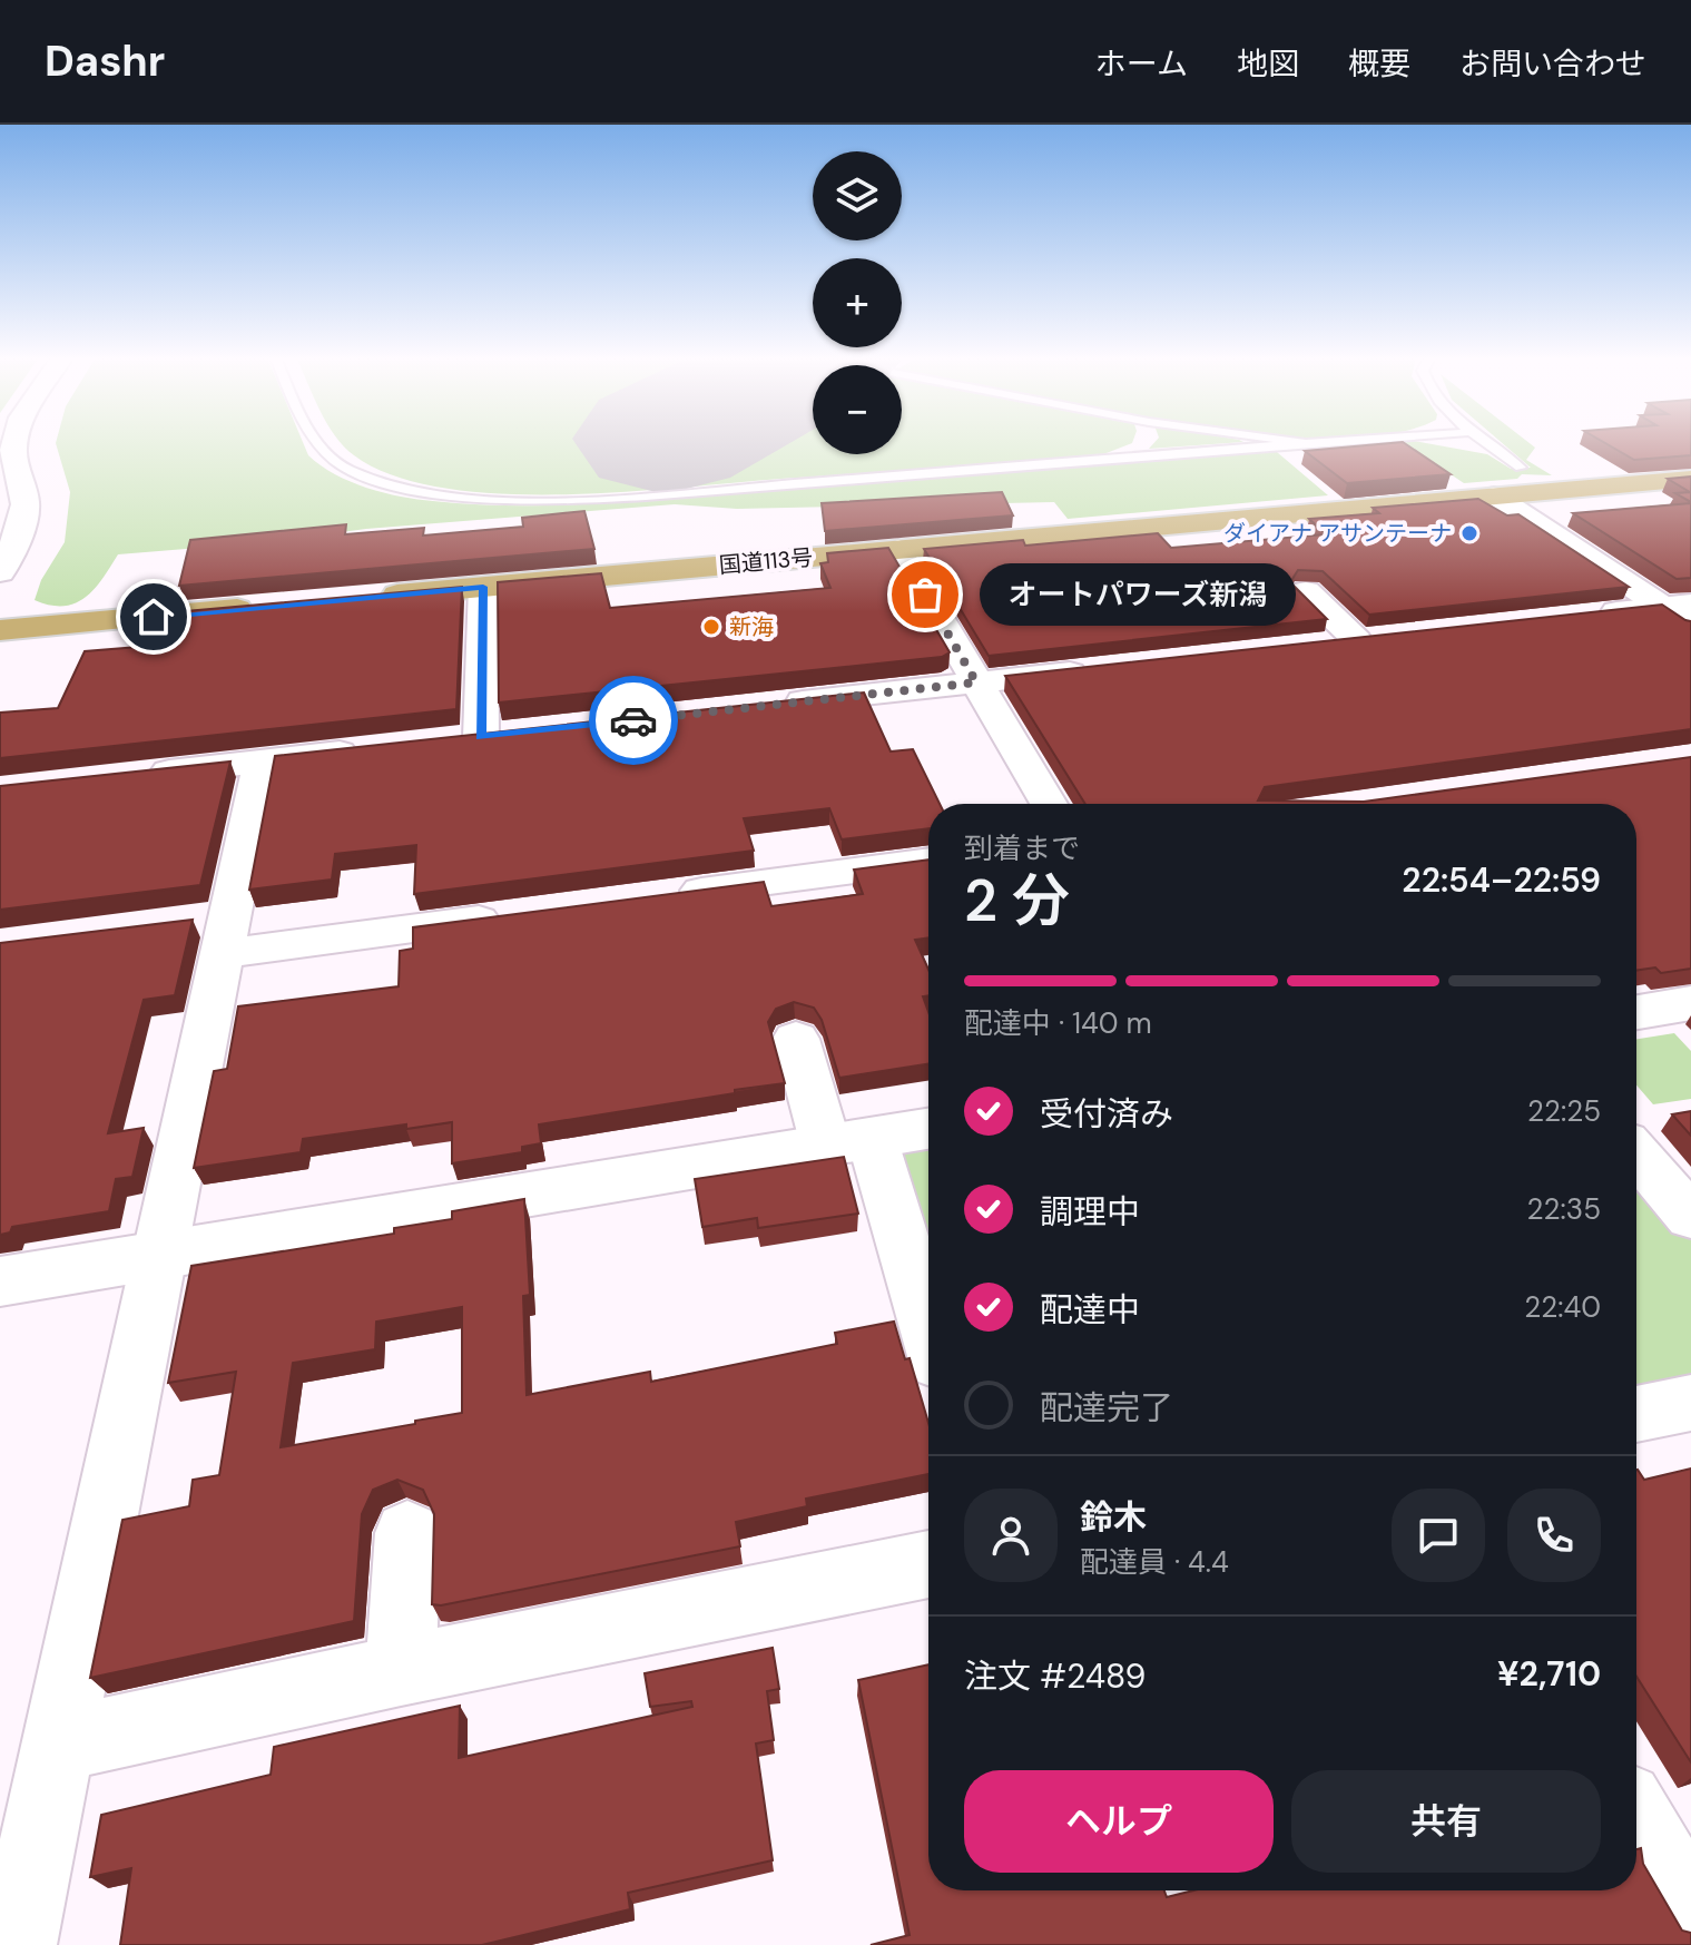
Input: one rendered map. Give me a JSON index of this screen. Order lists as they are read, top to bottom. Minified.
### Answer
{"streets":{"highway":["国道113号"]},"places":["ダイアナ アサンテーナ","オートパワーズ新潟","新海"],"page":{"header":"Dashr","nav":["ホーム","地図","概要","お問い合わせ"],"map_buttons":["+","−"],"bubble":"オートパワーズ新潟","heading":["2 分","到着まで","22:54–22:59"],"panel":["鈴木","配達員 · 4.4","注文 #2489","¥2,710"],"bar":"配達中 · 140 m","list":[["受付済み","22:25"],["調理中","22:35"],["配達中","22:40"],"配達完了"],"buttons":["ヘルプ","共有"]}}
